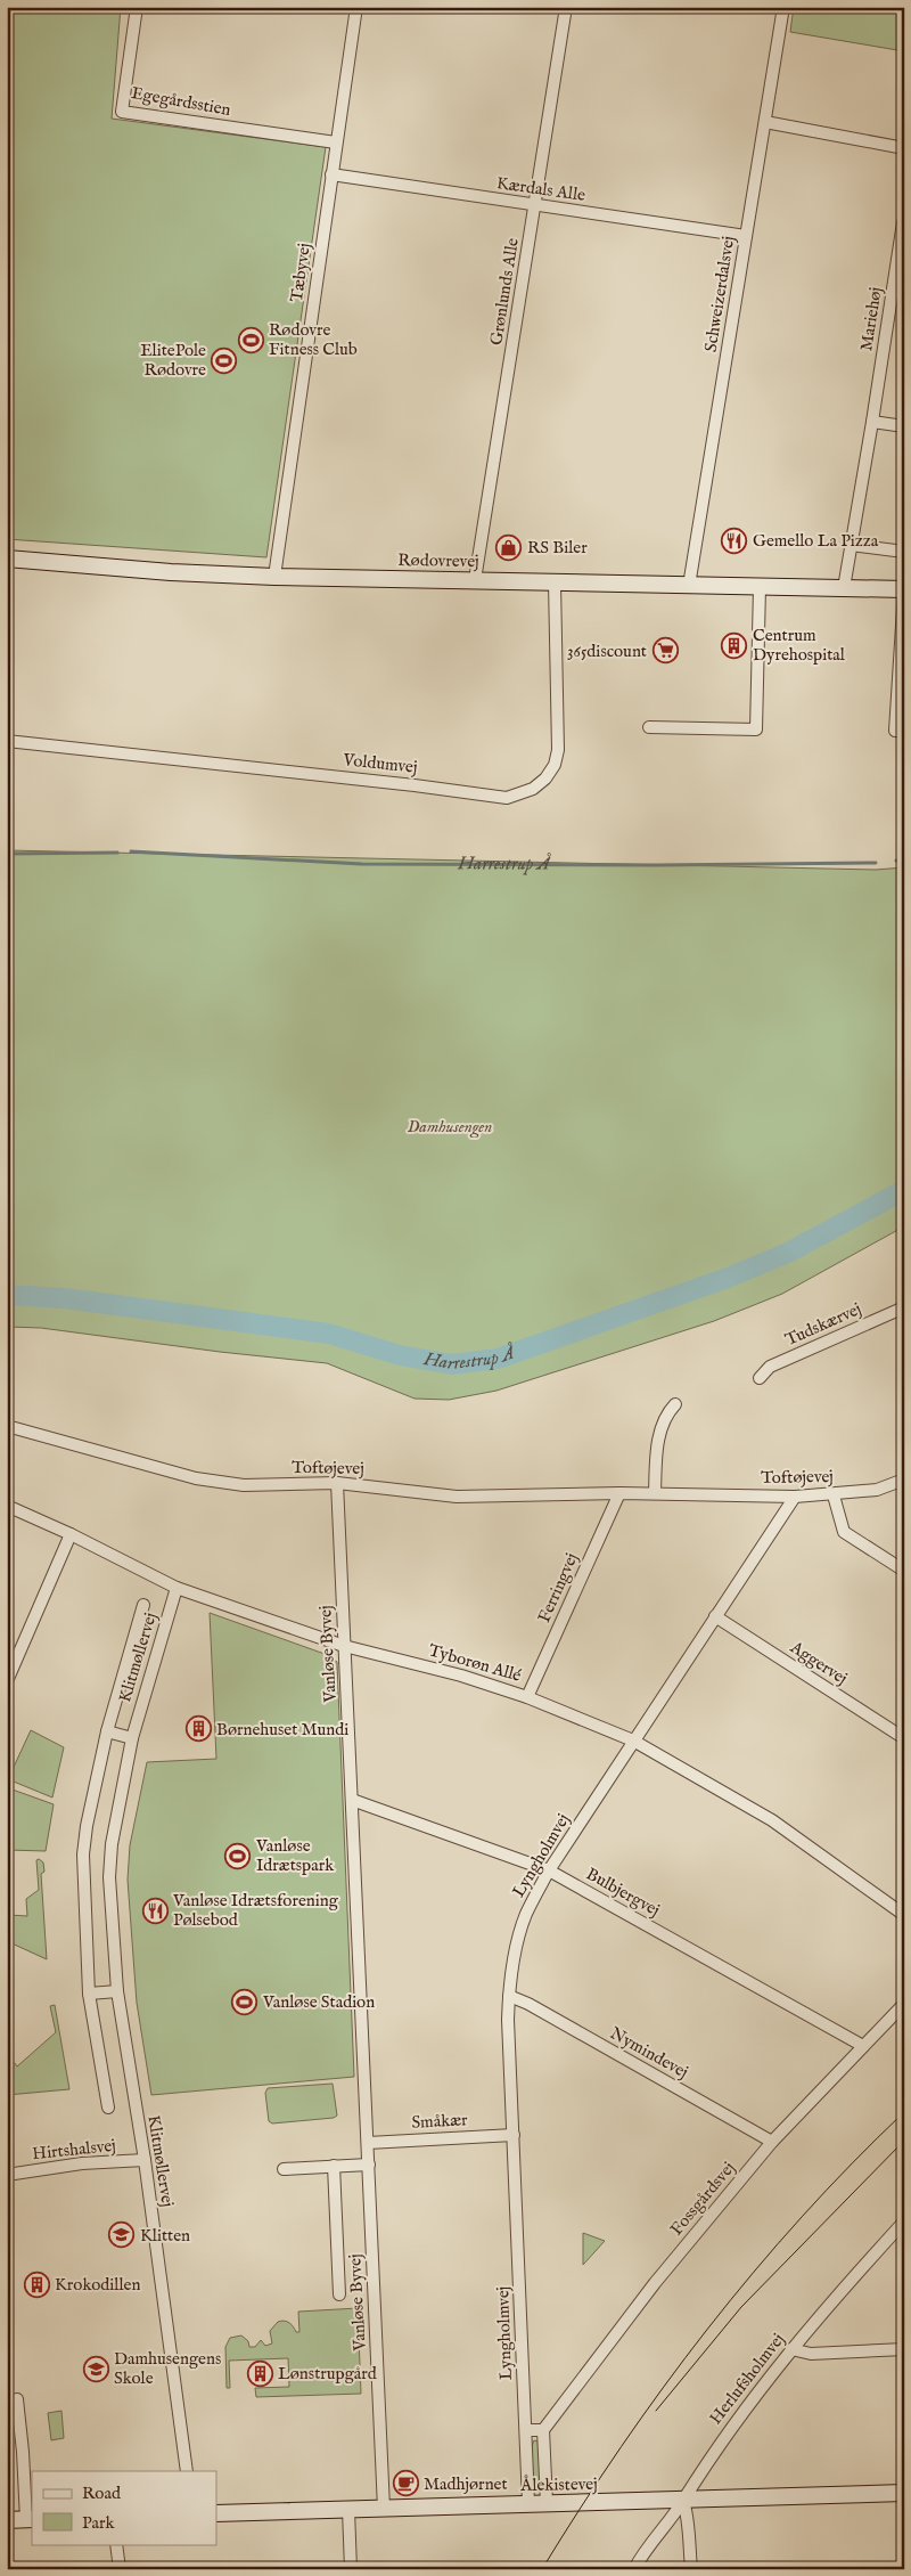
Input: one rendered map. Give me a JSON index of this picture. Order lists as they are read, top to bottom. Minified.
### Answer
{"streets":{"street":["Egegårdsstien","Kærdals Alle","Tæbyvej","Grønlunds Alle","Schweizerdalsvej","Mariehøj","Rødovrevej","Voldumvej","Tudskærvej","Toftøjevej","Ferringvej","Vanløse Byvej","Klitmøllervej","Tyborøn Allé","Aggervej","Lyngholmvej","Bulbjergvej","Nymindevej","Småkær","Hirtshalsvej","Fossgårdsvej","Herlufsholmvej","Ålekistevej"]},"crossings":[["Egegårdsstien","Tæbyvej"],["Kærdals Alle","Tæbyvej"],["Kærdals Alle","Grønlunds Alle"],["Kærdals Alle","Schweizerdalsvej"],["Tæbyvej","Rødovrevej"],["Grønlunds Alle","Rødovrevej"],["Schweizerdalsvej","Rødovrevej"],["Mariehøj","Rødovrevej"],["Rødovrevej","Voldumvej"],["Toftøjevej","Ferringvej"],["Toftøjevej","Vanløse Byvej"],["Toftøjevej","Lyngholmvej"],["Ferringvej","Tyborøn Allé"],["Vanløse Byvej","Tyborøn Allé"],["Vanløse Byvej","Bulbjergvej"],["Vanløse Byvej","Småkær"],["Vanløse Byvej","Ålekistevej"],["Klitmøllervej","Tyborøn Allé"],["Klitmøllervej","Hirtshalsvej"],["Tyborøn Allé","Lyngholmvej"],["Aggervej","Lyngholmvej"],["Lyngholmvej","Bulbjergvej"],["Lyngholmvej","Nymindevej"],["Lyngholmvej","Småkær"],["Lyngholmvej","Ålekistevej"],["Bulbjergvej","Fossgårdsvej"],["Nymindevej","Fossgårdsvej"],["Herlufsholmvej","Ålekistevej"]],"water":["Harrestrup Å"],"parks":["Damhusengen"],"places":{"sports":["Rødovre Fitness Club","ElitePole Rødovre","Vanløse Idrætspark","Vanløse Stadion"],"restaurant":["Gemello La Pizza","Vanløse Idrætsforening Pølsebod"],"shop":["RS Biler"],"building":["Centrum Dyrehospital","Børnehuset Mundi","Krokodillen","Lønstrupgård"],"supermarket":["365discount"],"school or university":["Klitten","Damhusengens Skole"],"cafe":["Madhjørnet"]},"legend":["Road","Park"]}
